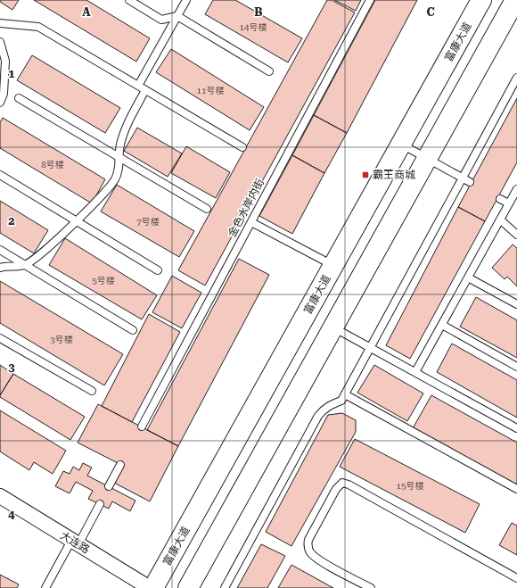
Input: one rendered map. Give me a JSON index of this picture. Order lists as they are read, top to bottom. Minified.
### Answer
{"streets":{"street":["富康大道","大连路"],"lane":["金色水岸内街"]},"places":{"transit":["霸王商城"]},"house_numbers":["14号楼","11号楼","8号楼","7号楼","5号楼","3号楼","15号楼"],"grid":{"columns":["A","B","C"],"rows":["1","2","3","4"]}}
